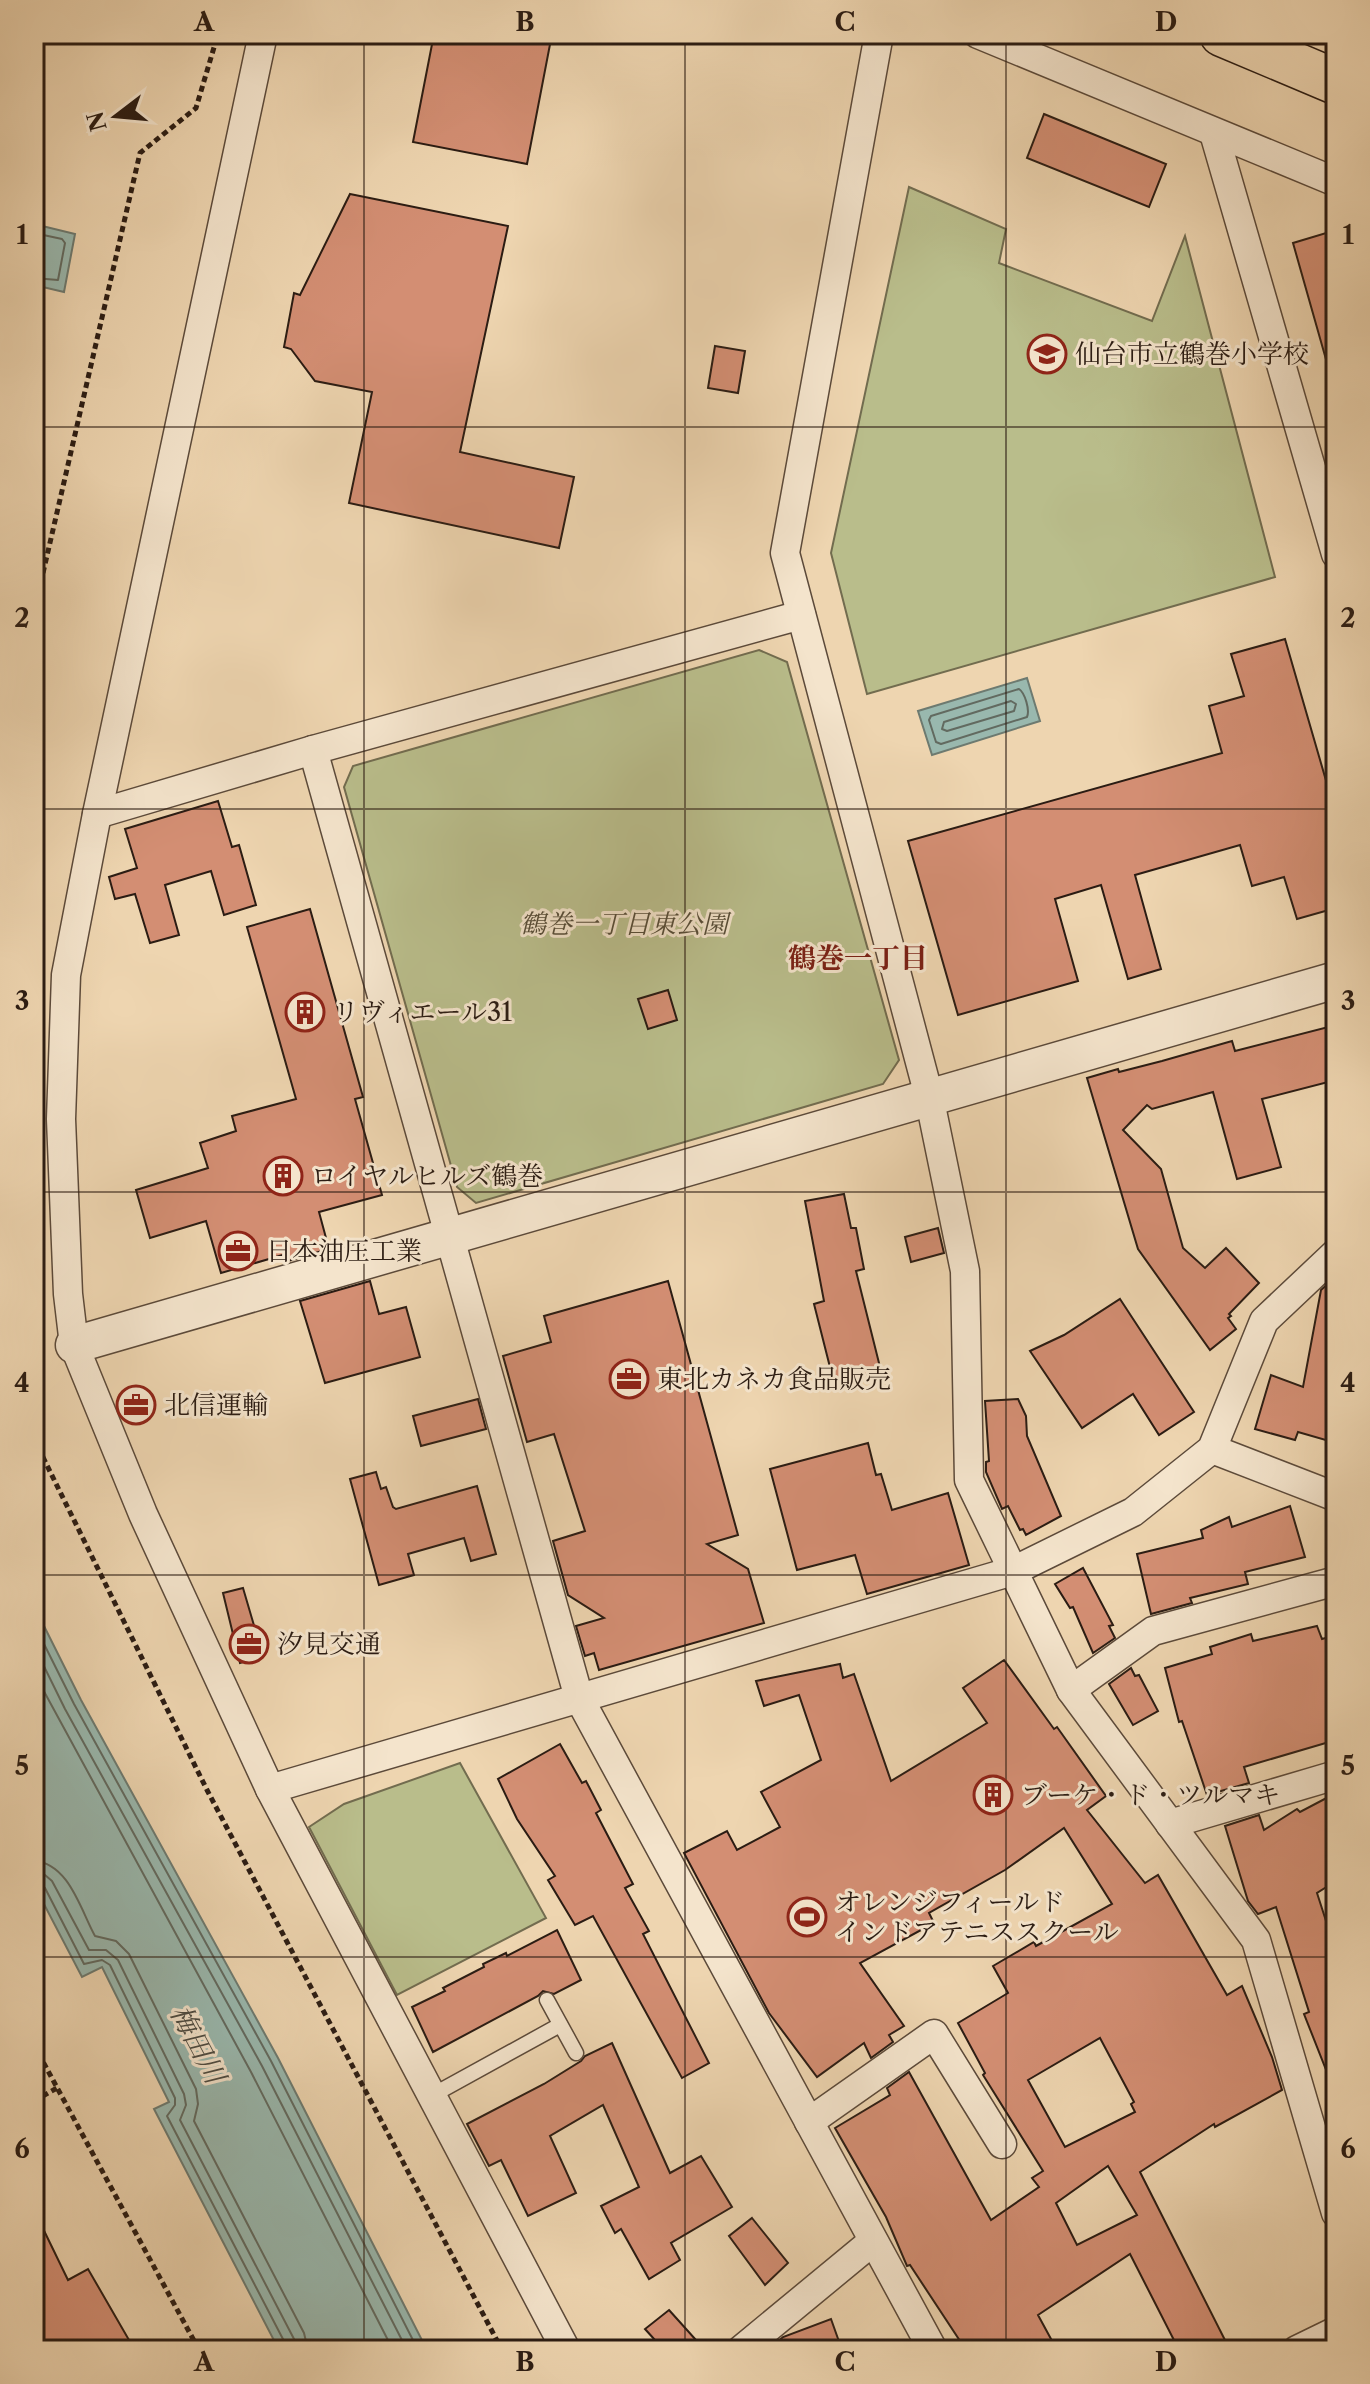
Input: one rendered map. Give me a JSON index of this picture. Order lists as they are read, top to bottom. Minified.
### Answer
{"districts":["鶴巻一丁目"],"water":["梅田川"],"parks":["鶴巻一丁目東公園"],"places":{"school or university":["仙台市立鶴巻小学校"],"building":["リヴィエール31","ロイヤルヒルズ鶴巻","ブーケ・ド・ツルマキ"],"office":["日本油圧工業","東北カネカ食品販売","北信運輸","汐見交通"],"sports":["オレンジフィールド インドアテニススクール"]},"north":"left","grid":{"columns":["A","B","C","D"],"rows":["1","2","3","4","5","6"]}}
